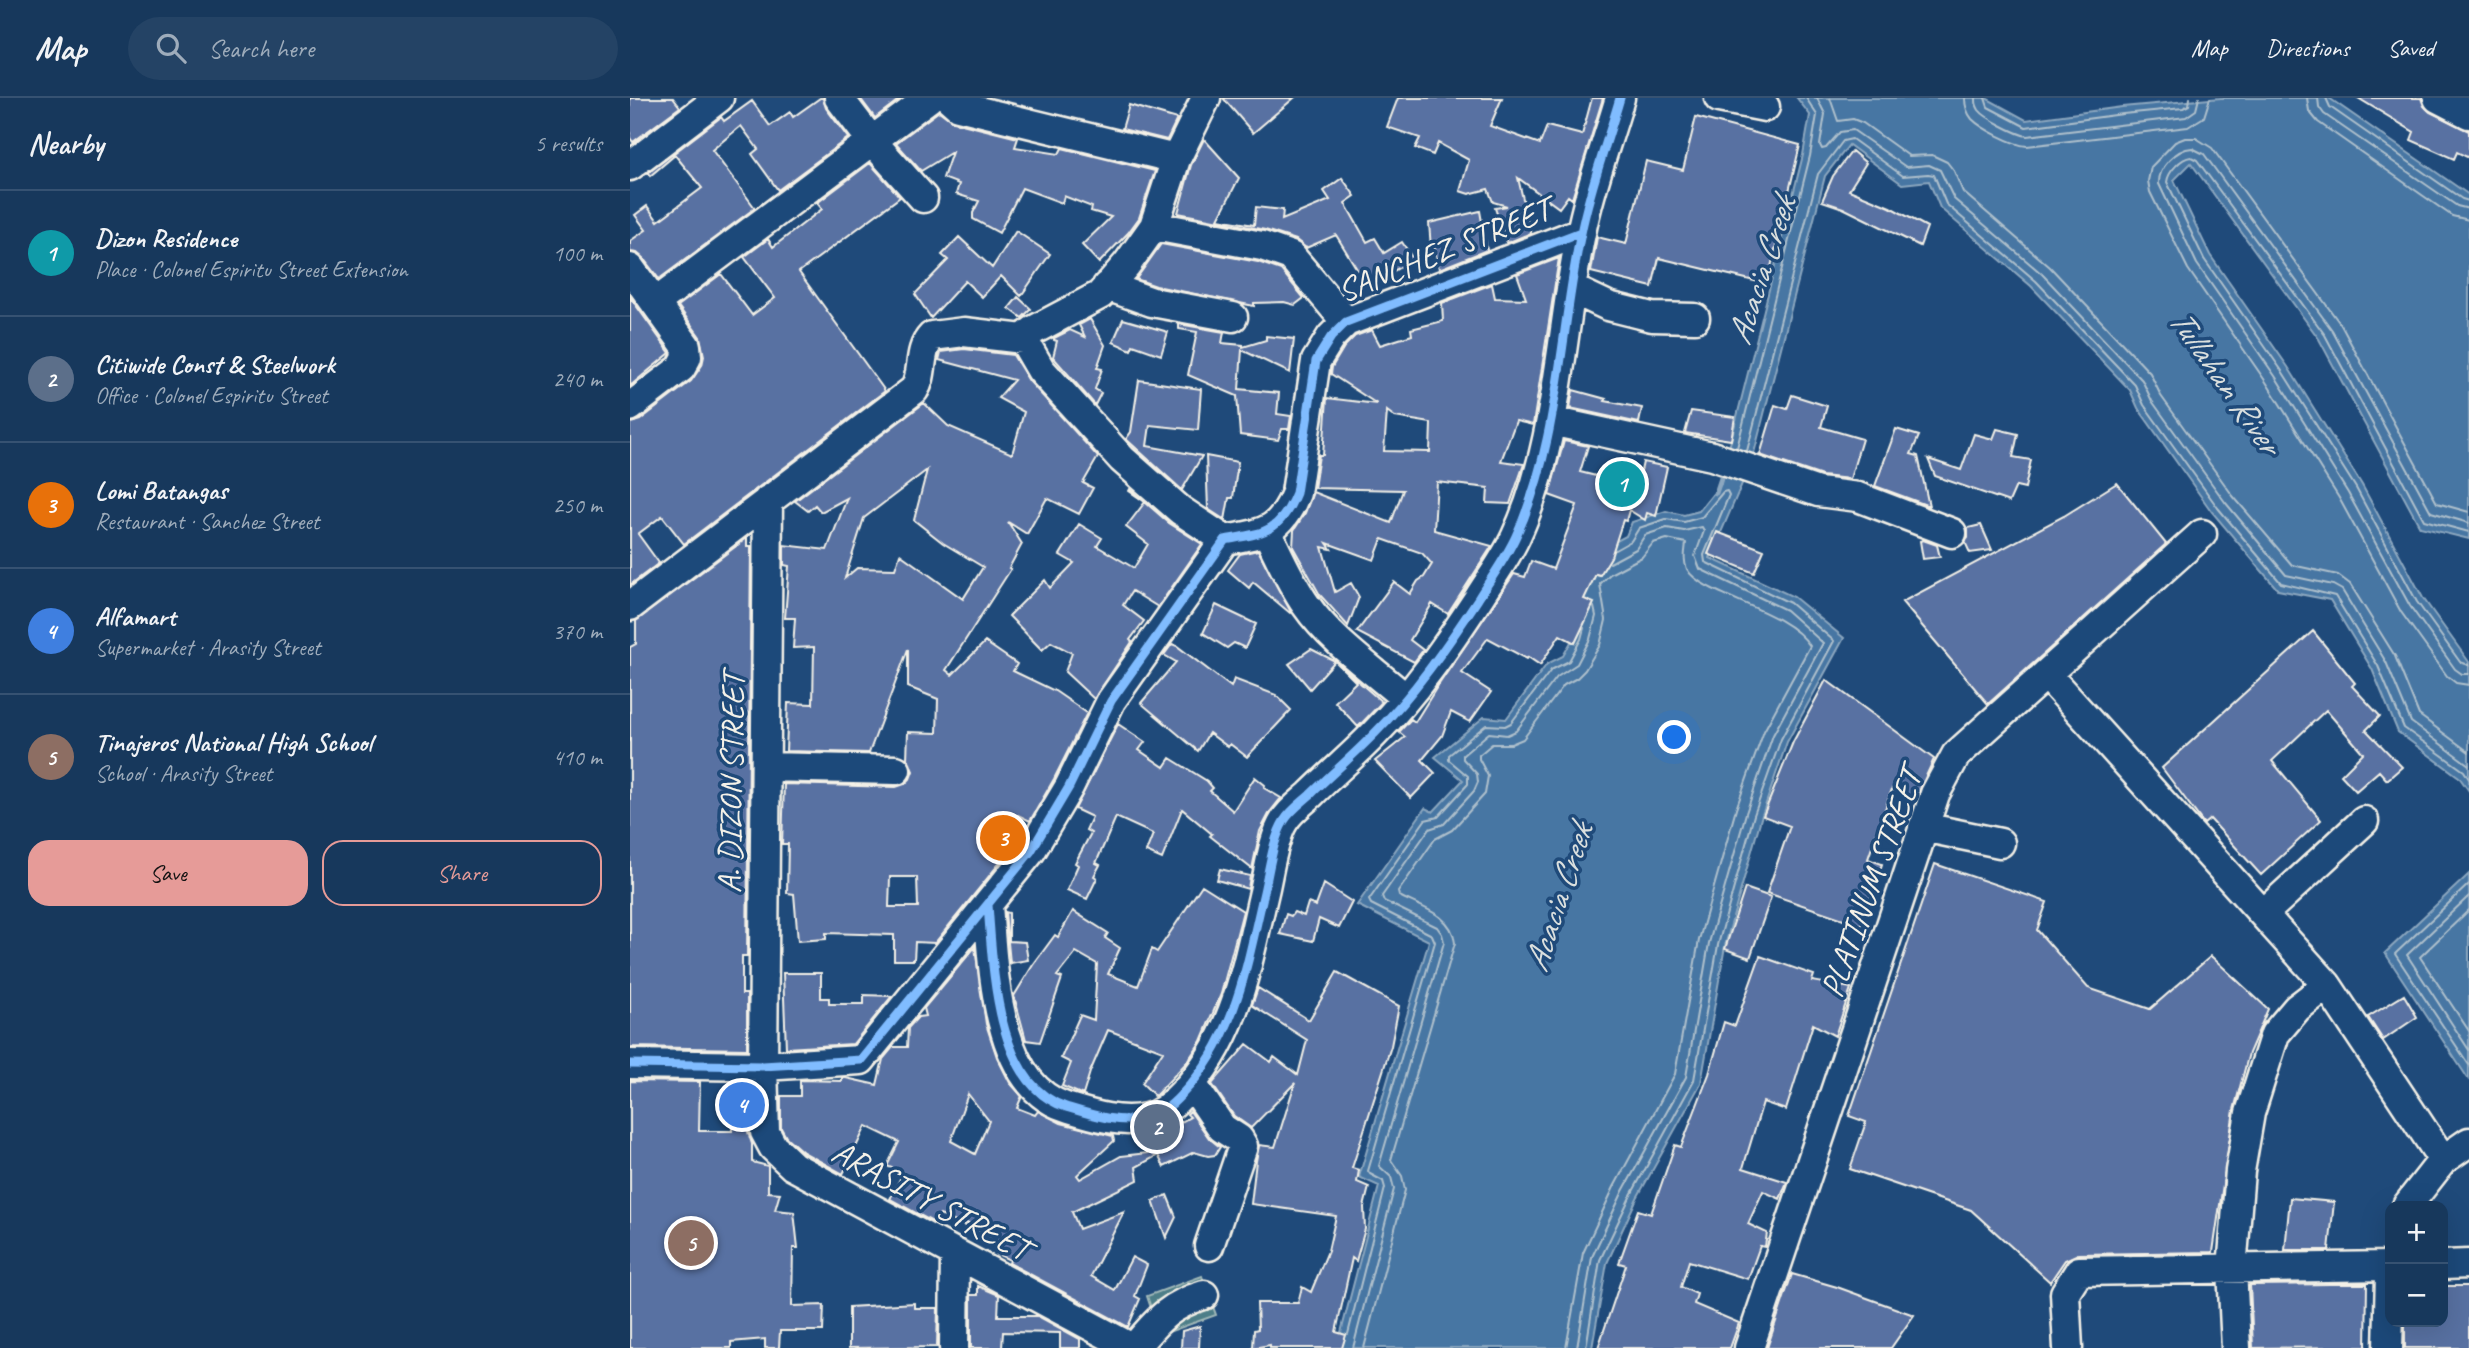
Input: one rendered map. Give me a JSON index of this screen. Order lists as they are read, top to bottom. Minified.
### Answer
{"streets":{"street":["SANCHEZ STREET","A. DIZON STREET","PLATINUM STREET","ARASITY STREET"]},"crossings":[["A. DIZON STREET","ARASITY STREET"]],"water":["Acacia Creek","Tullahan River"],"page":{"header":"Map","search":"Search here","nav":["Map","Directions","Saved"],"heading":["Nearby","5 results"],"list":[{"mark":"1","name":"Dizon Residence","note":"Place · Colonel Espiritu Street Extension","value":"100 m"},{"mark":"2","name":"Citiwide Const & Steelwork","note":"Office · Colonel Espiritu Street","value":"240 m"},{"mark":"3","name":"Lomi Batangas","note":"Restaurant · Sanchez Street","value":"250 m"},{"mark":"4","name":"Alfamart","note":"Supermarket · Arasity Street","value":"370 m"},{"mark":"5","name":"Tinajeros National High School","note":"School · Arasity Street","value":"410 m"}],"pins":["1","3","4","2","5"],"buttons":["Save","Share"],"map_buttons":["+","−"]}}
